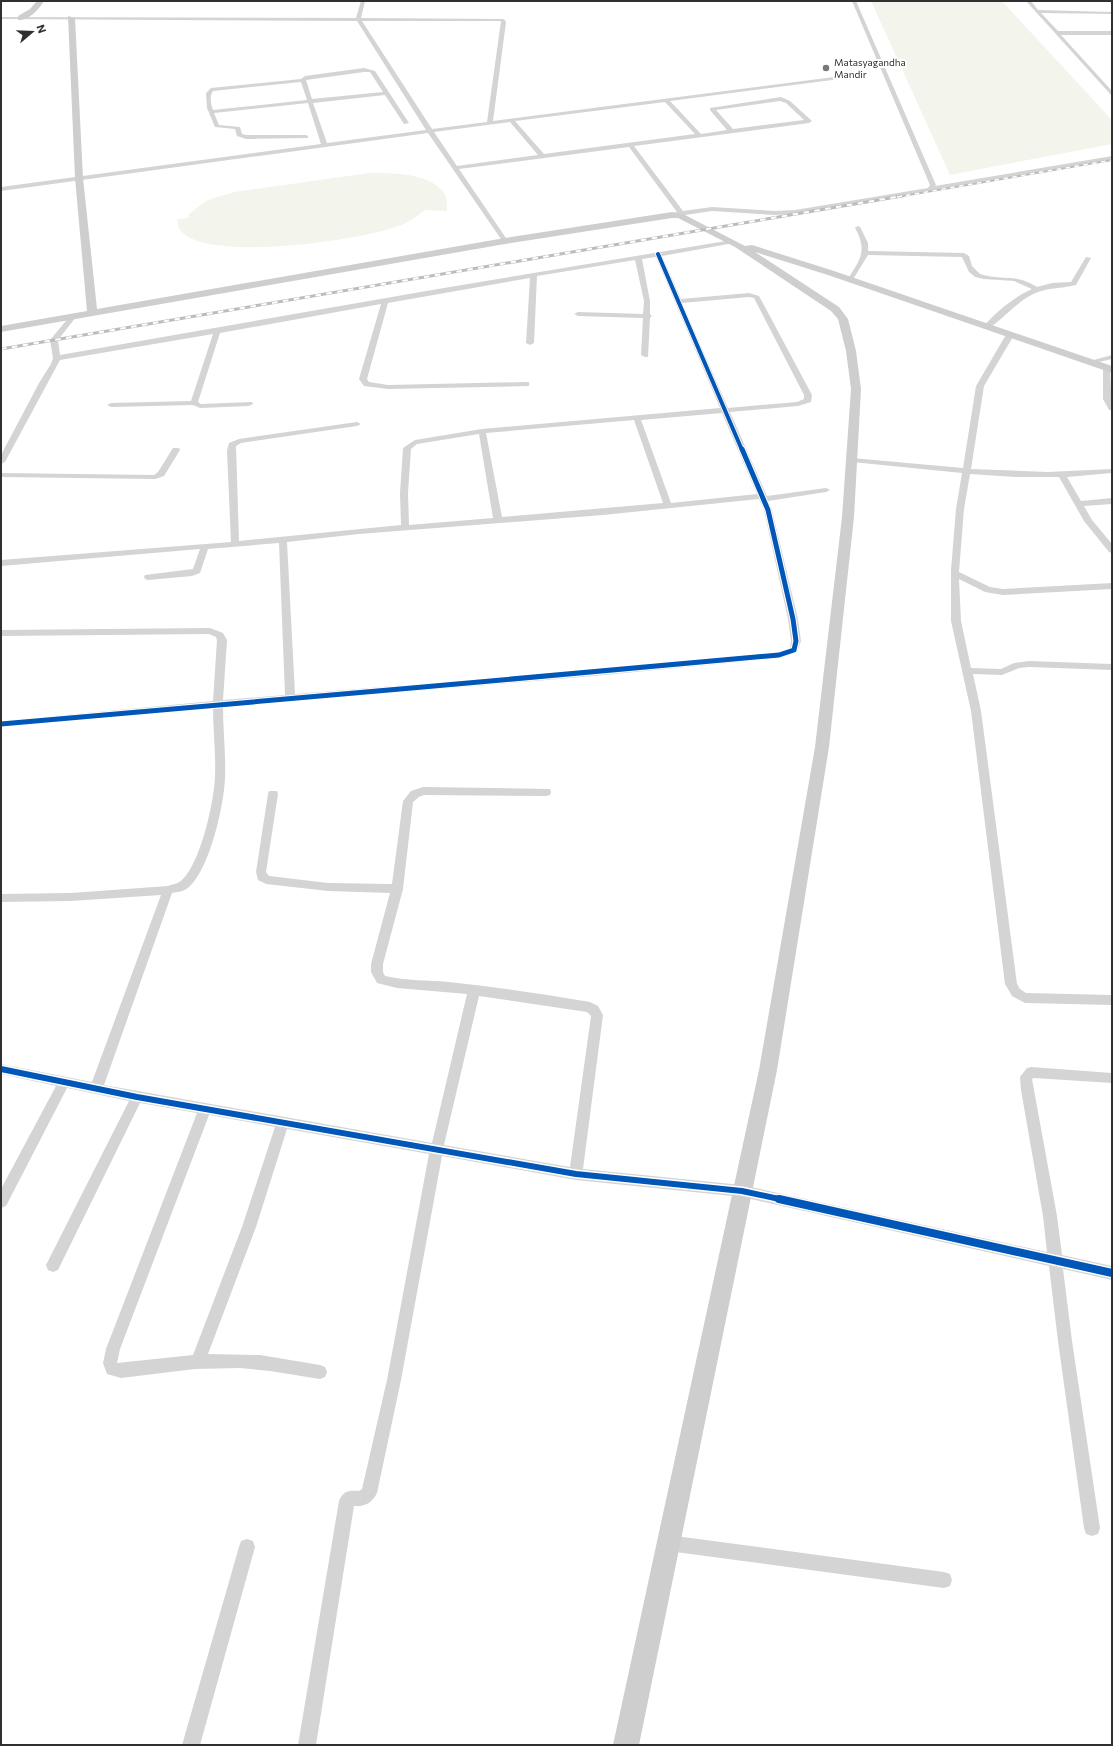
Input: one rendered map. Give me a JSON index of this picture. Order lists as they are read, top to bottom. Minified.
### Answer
{"places":["Matasyagandha Mandir"],"north":"right"}
